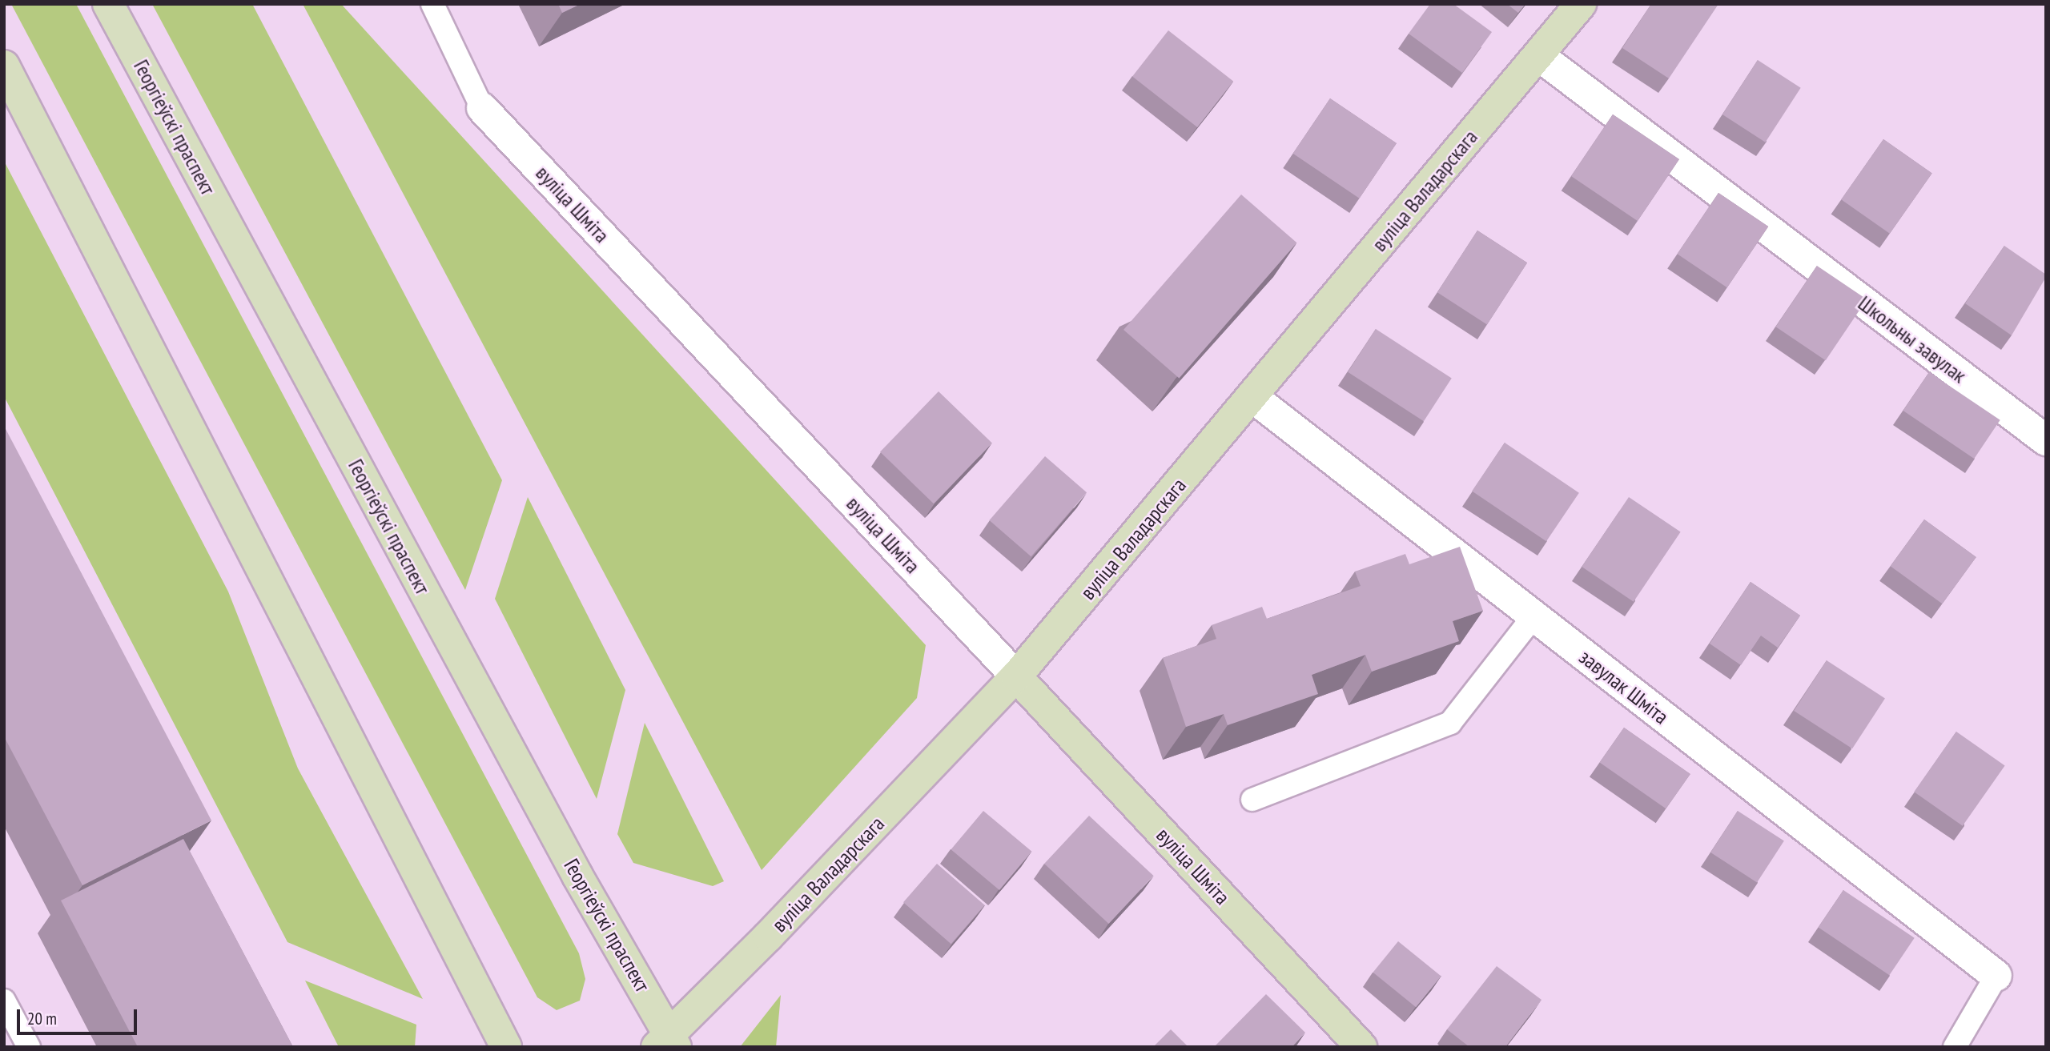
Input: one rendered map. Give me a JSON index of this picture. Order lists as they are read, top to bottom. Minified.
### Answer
{"streets":{"main road":["Георгіеўскі праспект","вуліца Валадарскага","вуліца Шміта"],"street":["Школьны завулак","завулак Шміта"]},"crossings":[["Георгіеўскі праспект","вуліца Валадарскага"],["вуліца Валадарскага","вуліца Шміта"],["вуліца Валадарскага","Школьны завулак"],["вуліца Валадарскага","завулак Шміта"]],"scale_bar":"20 m"}
